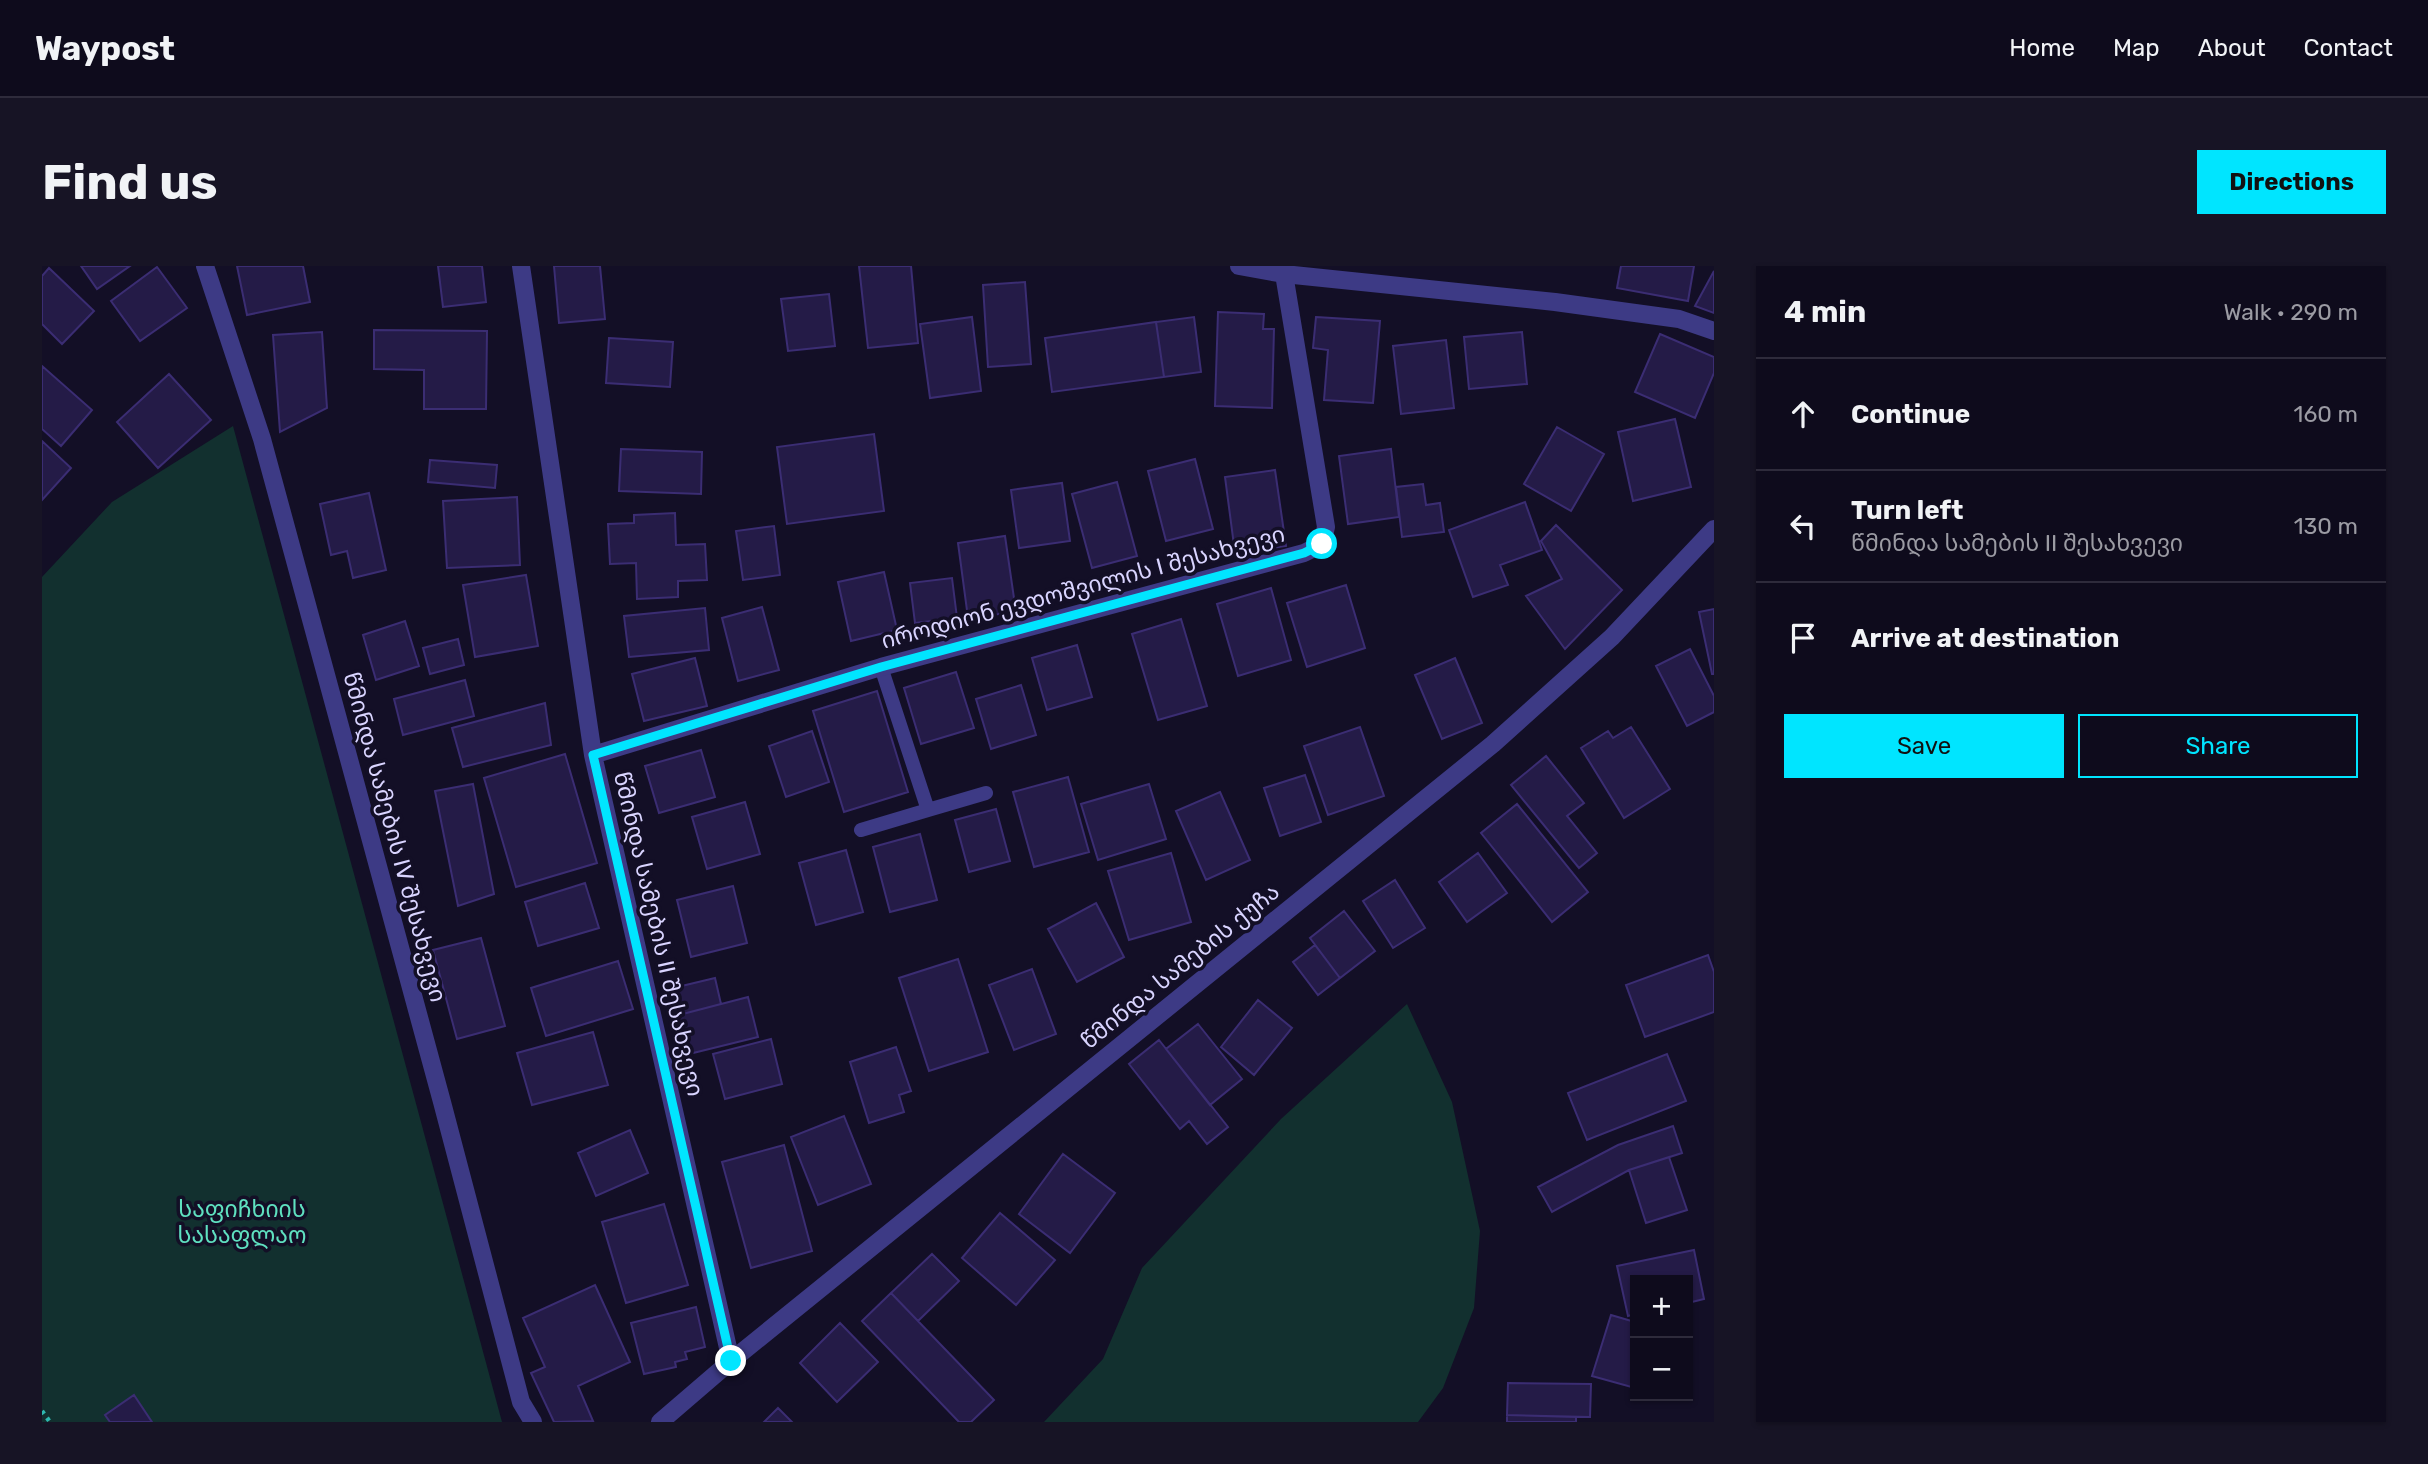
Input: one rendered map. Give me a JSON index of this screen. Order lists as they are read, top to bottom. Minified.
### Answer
{"streets":{"street":["იროდიონ ევდოშვილის I შესახვევი","წმინდა სამების IV შესახვევი","წმინდა სამების II შესახვევი","წმინდა სამების ქუჩა"]},"crossings":[["იროდიონ ევდოშვილის I შესახვევი","წმინდა სამების II შესახვევი"],["წმინდა სამების II შესახვევი","წმინდა სამების ქუჩა"]],"parks":["საფიჩხიის სასაფლაო"],"page":{"header":"Waypost","nav":["Home","Map","About","Contact"],"buttons":["Directions",["Save","Share"]],"title":"Find us","heading":["4 min","Walk · 290 m"],"list":[["Continue","160 m"],["Turn left","წმინდა სამების II შესახვევი","130 m"],"Arrive at destination"],"map_buttons":["+","−"]}}
